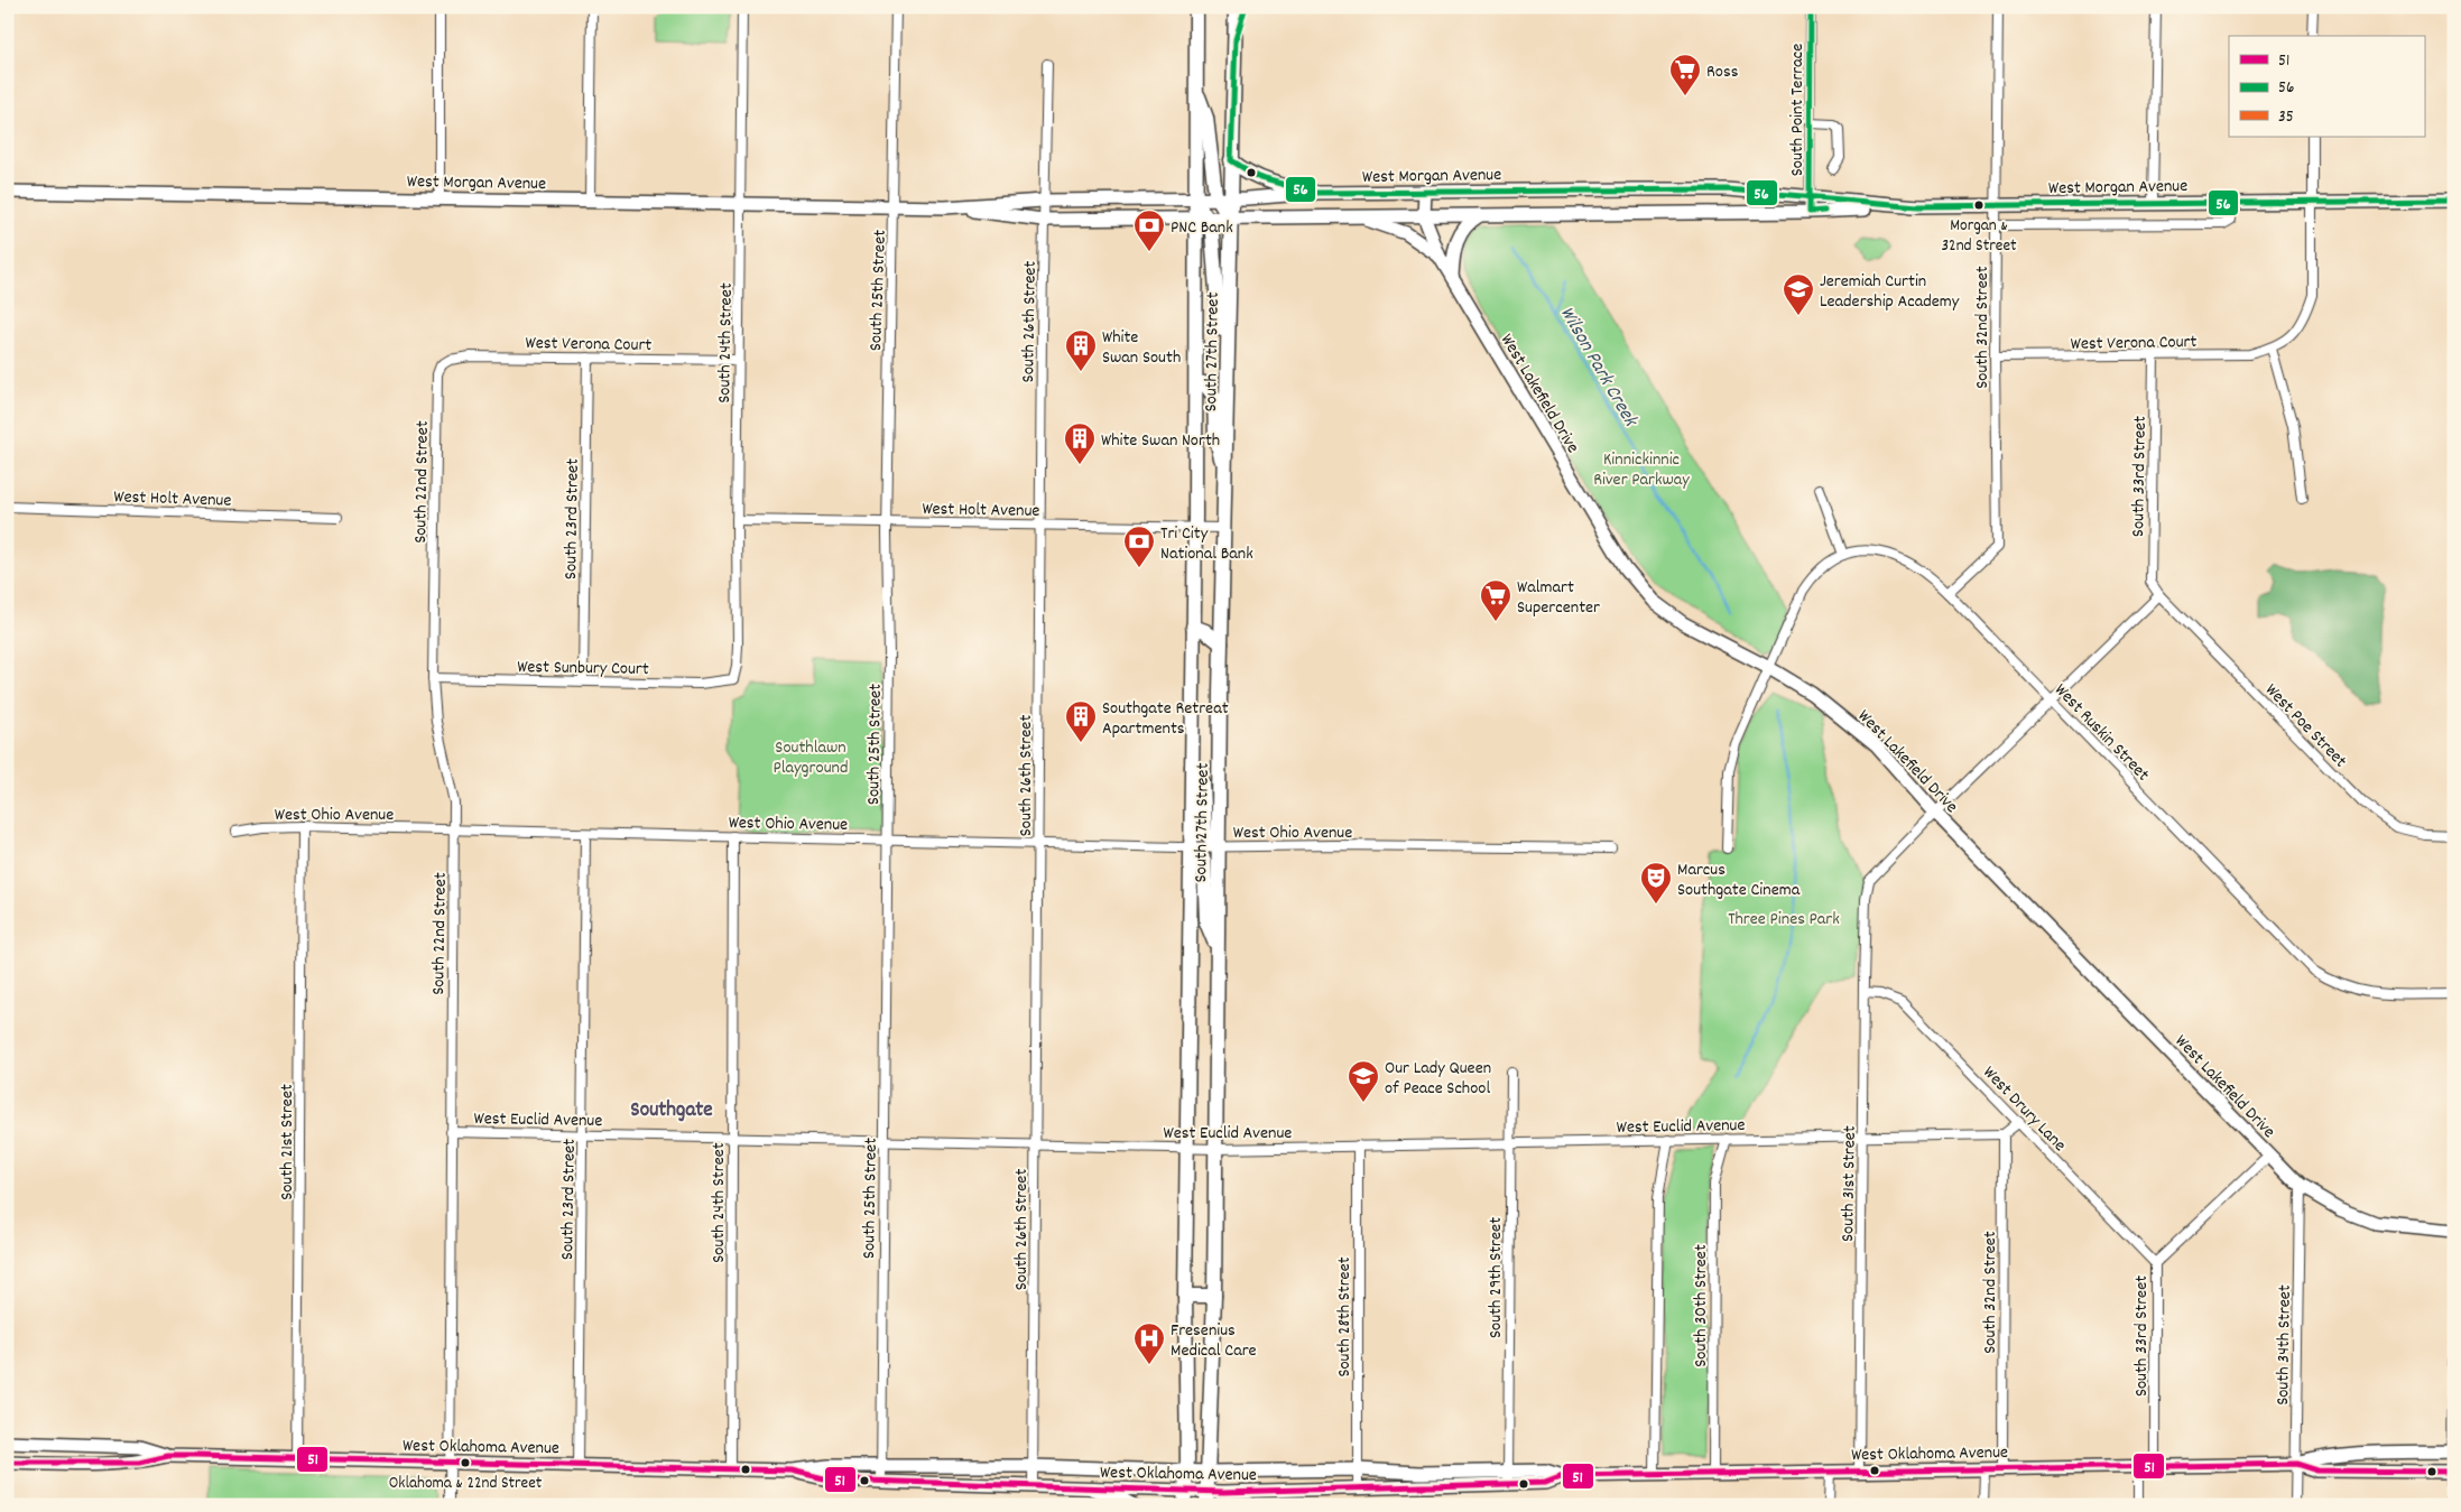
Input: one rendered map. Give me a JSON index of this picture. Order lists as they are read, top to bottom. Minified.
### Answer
{"streets":{"main road":["South 27th Street"],"street":["South Point Terrace","West Morgan Avenue","South 25th Street","South 26th Street","South 32nd Street","West Verona Court","South 24th Street","West Lakefield Drive","South 33rd Street","South 22nd Street","West Holt Avenue","South 23rd Street","West Sunbury Court","West Poe Street","West Ruskin Street","West Ohio Avenue","West Drury Lane","West Euclid Avenue","South 21st Street","South 31st Street","South 29th Street","South 30th Street","South 28th Street","South 34th Street","West Oklahoma Avenue"]},"crossings":[["South Point Terrace","West Morgan Avenue"],["West Morgan Avenue","South 25th Street"],["West Morgan Avenue","South 26th Street"],["West Morgan Avenue","South 32nd Street"],["West Morgan Avenue","South 24th Street"],["West Morgan Avenue","South 27th Street"],["West Morgan Avenue","West Lakefield Drive"],["South 25th Street","West Holt Avenue"],["South 25th Street","West Ohio Avenue"],["South 25th Street","West Euclid Avenue"],["South 25th Street","West Oklahoma Avenue"],["South 26th Street","West Holt Avenue"],["South 26th Street","West Ohio Avenue"],["South 26th Street","West Euclid Avenue"],["South 26th Street","West Oklahoma Avenue"],["South 32nd Street","West Verona Court"],["South 32nd Street","West Ruskin Street"],["South 32nd Street","West Euclid Avenue"],["South 32nd Street","West Oklahoma Avenue"],["West Verona Court","South 24th Street"],["West Verona Court","South 33rd Street"],["West Verona Court","South 22nd Street"],["West Verona Court","South 23rd Street"],["South 24th Street","West Holt Avenue"],["South 24th Street","West Sunbury Court"],["South 24th Street","West Ohio Avenue"],["South 24th Street","West Euclid Avenue"],["South 24th Street","West Oklahoma Avenue"],["South 27th Street","West Holt Avenue"],["South 27th Street","West Ohio Avenue"],["South 27th Street","West Euclid Avenue"],["South 27th Street","West Oklahoma Avenue"],["West Lakefield Drive","South 33rd Street"],["West Lakefield Drive","West Ruskin Street"],["West Lakefield Drive","South 31st Street"],["West Lakefield Drive","South 34th Street"],["South 33rd Street","West Poe Street"],["South 33rd Street","West Drury Lane"],["South 33rd Street","South 31st Street"],["South 33rd Street","West Oklahoma Avenue"],["South 22nd Street","West Sunbury Court"],["South 22nd Street","West Ohio Avenue"],["South 22nd Street","West Euclid Avenue"],["South 22nd Street","West Oklahoma Avenue"],["South 23rd Street","West Sunbury Court"],["South 23rd Street","West Ohio Avenue"],["South 23rd Street","West Euclid Avenue"],["South 23rd Street","West Oklahoma Avenue"],["West Poe Street","South 31st Street"],["West Ruskin Street","South 31st Street"],["West Ohio Avenue","South 21st Street"],["West Drury Lane","South 31st Street"],["West Euclid Avenue","South 31st Street"],["West Euclid Avenue","South 29th Street"],["West Euclid Avenue","South 30th Street"],["West Euclid Avenue","South 28th Street"],["South 21st Street","West Oklahoma Avenue"],["South 31st Street","West Oklahoma Avenue"],["South 29th Street","West Oklahoma Avenue"],["South 30th Street","West Oklahoma Avenue"],["South 28th Street","West Oklahoma Avenue"],["South 34th Street","West Oklahoma Avenue"]],"districts":["Southgate"],"water":["Wilson Park Creek"],"parks":["Kinnickinnic River Parkway","Southlawn Playground","Three Pines Park"],"places":{"supermarket":["Ross","Walmart Supercenter"],"other":["Morgan & 32nd Street","Oklahoma & 22nd Street"],"bank":["PNC Bank","Tri City National Bank"],"school or university":["Jeremiah Curtin Leadership Academy","Our Lady Queen of Peace School"],"building":["White Swan South","White Swan North","Southgate Retreat Apartments"],"theatre":["Marcus Southgate Cinema"],"hospital":["Fresenius Medical Care"]},"lines":["transit line 56","transit line 35","transit line 51"],"legend":["51","56","35"]}
